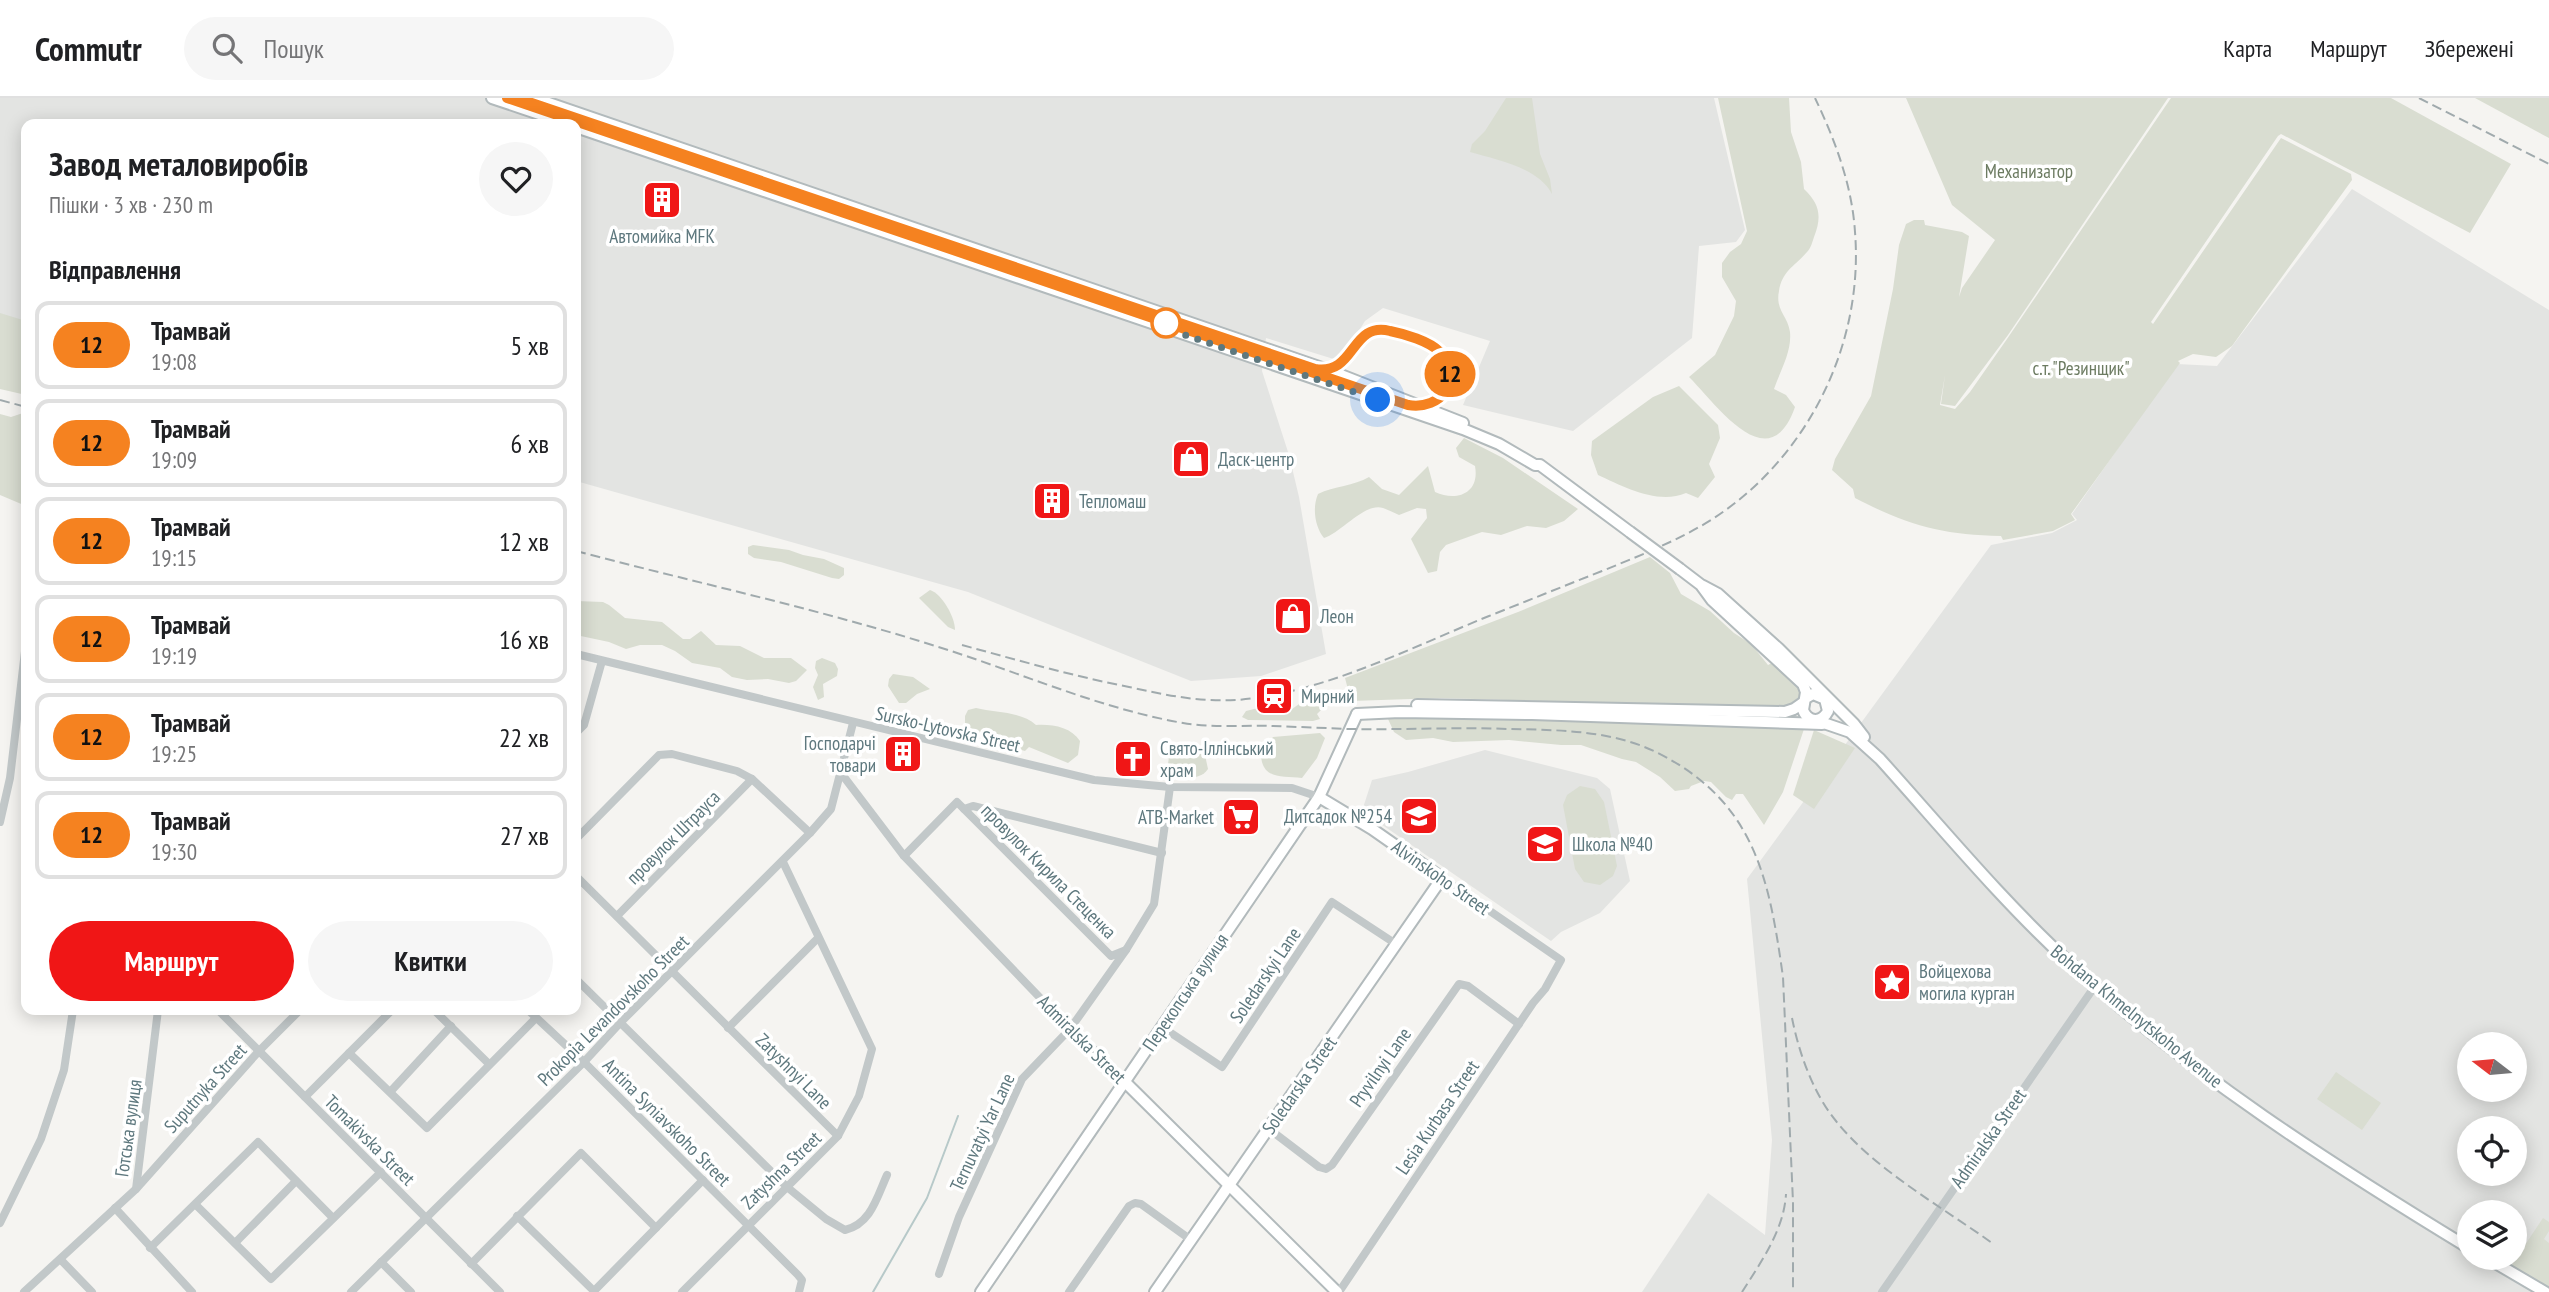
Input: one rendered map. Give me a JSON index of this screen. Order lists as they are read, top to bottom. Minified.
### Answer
{"streets":{"main road":["Alvinskoho Street","Перекопська вулиця","Bohdana Khmelnytskoho Avenue","Admiralska Street","Soledarska Street"],"street":["Sursko-Lytovska Street","провулок Штрауса","провулок Кирила Стеценка","Soledarskyi Lane","Prokopia Levandovskoho Street","Pryvilnyi Lane","Zatyshnyi Lane","Suputnyka Street","Lesia Kurbasa Street","Antina Syniavskoho Street","Готська вулиця","Ternuvatyi Yar Lane","Tomakivska Street","Zatyshna Street"]},"crossings":[["Sursko-Lytovska Street","Alvinskoho Street"],["Sursko-Lytovska Street","Перекопська вулиця"],["Sursko-Lytovska Street","Prokopia Levandovskoho Street"],["Sursko-Lytovska Street","Ternuvatyi Yar Lane"],["провулок Штрауса","Zatyshnyi Lane"],["провулок Кирила Стеценка","Admiralska Street"],["провулок Кирила Стеценка","Ternuvatyi Yar Lane"],["Alvinskoho Street","Перекопська вулиця"],["Alvinskoho Street","Soledarska Street"],["Alvinskoho Street","Lesia Kurbasa Street"],["Soledarskyi Lane","Перекопська вулиця"],["Soledarskyi Lane","Soledarska Street"],["Перекопська вулиця","Admiralska Street"],["Prokopia Levandovskoho Street","Admiralska Street"],["Prokopia Levandovskoho Street","Zatyshnyi Lane"],["Prokopia Levandovskoho Street","Antina Syniavskoho Street"],["Prokopia Levandovskoho Street","Tomakivska Street"],["Prokopia Levandovskoho Street","Zatyshna Street"],["Bohdana Khmelnytskoho Avenue","Admiralska Street"],["Admiralska Street","Soledarska Street"],["Admiralska Street","Lesia Kurbasa Street"],["Admiralska Street","Ternuvatyi Yar Lane"],["Pryvilnyi Lane","Soledarska Street"],["Pryvilnyi Lane","Lesia Kurbasa Street"],["Zatyshnyi Lane","Zatyshna Street"],["Suputnyka Street","Готська вулиця"],["Suputnyka Street","Tomakivska Street"],["Antina Syniavskoho Street","Zatyshna Street"]],"parks":["Механизатор","с.т. \"Резинщик\""],"places":{"building":["Автомийка MFK","Тепломаш","Господарчі товари"],"shop":["Даск-центр","Леон"],"station":["Мирний"],"church":["Свято-Іллінський храм"],"school or university":["Дитсадок №254","Школа №40"],"supermarket":["ATB-Market"],"place":["Войцехова могила курган"]},"lines":["tram line 12"],"north":"left","page":{"header":"Commutr","search":"Пошук","nav":["Карта","Маршрут","Збережені"],"on_map":"12","heading":[["Завод металовиробів","Пішки · 3 хв · 230 m"],"Відправлення"],"list":[{"mark":"12","name":"Трамвай","note":"19:08","value":"5 хв"},{"mark":"12","name":"Трамвай","note":"19:09","value":"6 хв"},{"mark":"12","name":"Трамвай","note":"19:15","value":"12 хв"},{"mark":"12","name":"Трамвай","note":"19:19","value":"16 хв"},{"mark":"12","name":"Трамвай","note":"19:25","value":"22 хв"},{"mark":"12","name":"Трамвай","note":"19:30","value":"27 хв"}],"buttons":["Маршрут","Квитки"]}}
